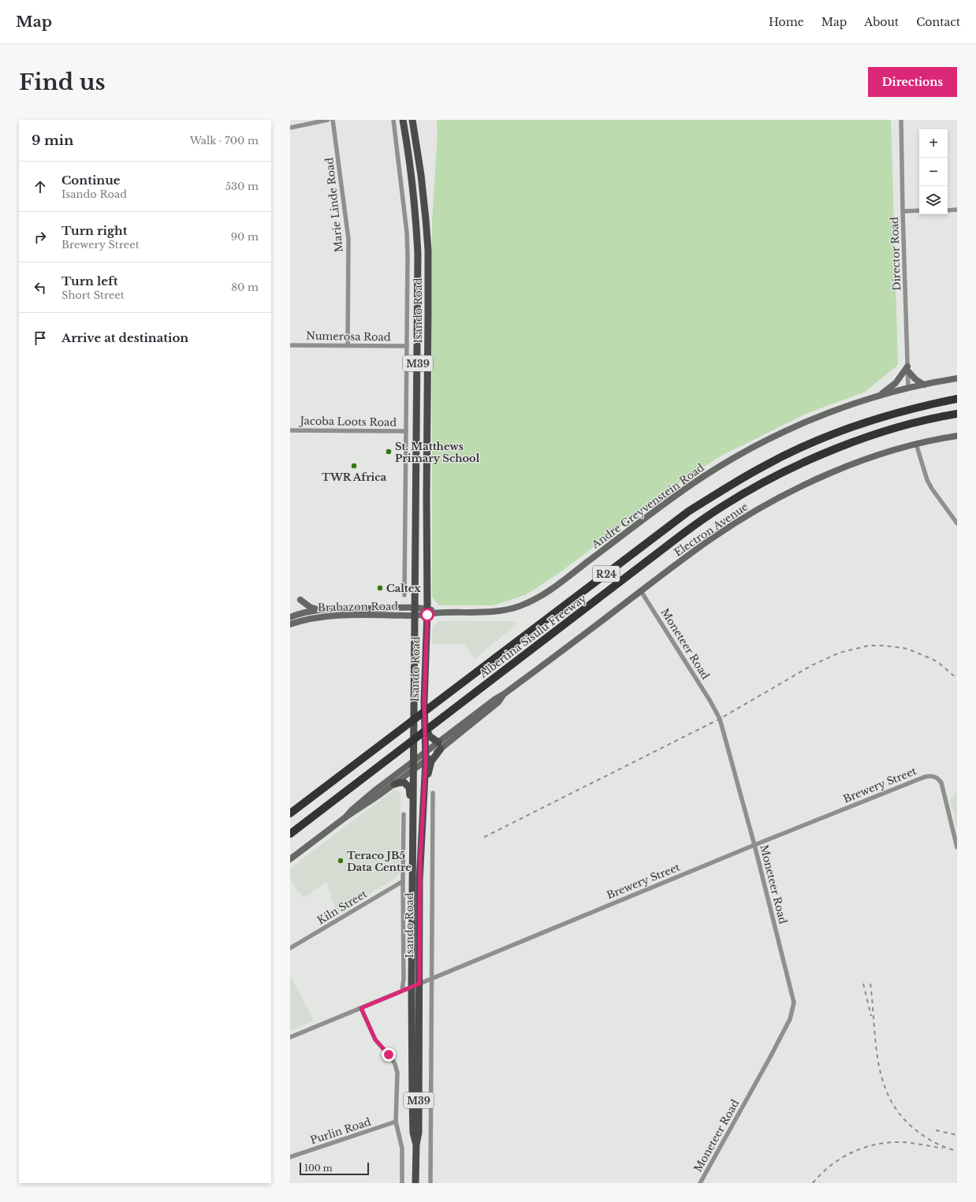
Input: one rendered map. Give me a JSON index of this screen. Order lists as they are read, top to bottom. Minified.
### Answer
{"streets":{"highway":["R24","Albertina Sisulu Freeway"],"main road":["Isando Road","M39","Andre Greyvenstein Road","Electron Avenue","Brabazon Road"],"street":["Marie Linde Road","Director Road","Numerosa Road","Jacoba Loots Road","Moneteer Road","Brewery Street","Kiln Street","Purlin Road"]},"crossings":[["Marie Linde Road","Numerosa Road"],["Director Road","Andre Greyvenstein Road"],["Isando Road","Numerosa Road"],["Isando Road","Jacoba Loots Road"],["Isando Road","Andre Greyvenstein Road"],["Isando Road","Electron Avenue"],["Isando Road","Brabazon Road"],["Isando Road","Brewery Street"],["Andre Greyvenstein Road","Brabazon Road"],["Electron Avenue","Moneteer Road"],["Moneteer Road","Brewery Street"]],"places":["St. Matthews Primary School","TWR Africa","Caltex","Teraco JB5 Data Centre"],"scale_bar":"100 m","page":{"header":"Map","nav":["Home","Map","About","Contact"],"buttons":"Directions","title":"Find us","heading":["9 min","Walk · 700 m"],"map_buttons":["+","−"],"list":[["Continue","Isando Road","530 m"],["Turn right","Brewery Street","90 m"],["Turn left","Short Street","80 m"],"Arrive at destination"],"scale":"100 m"}}
